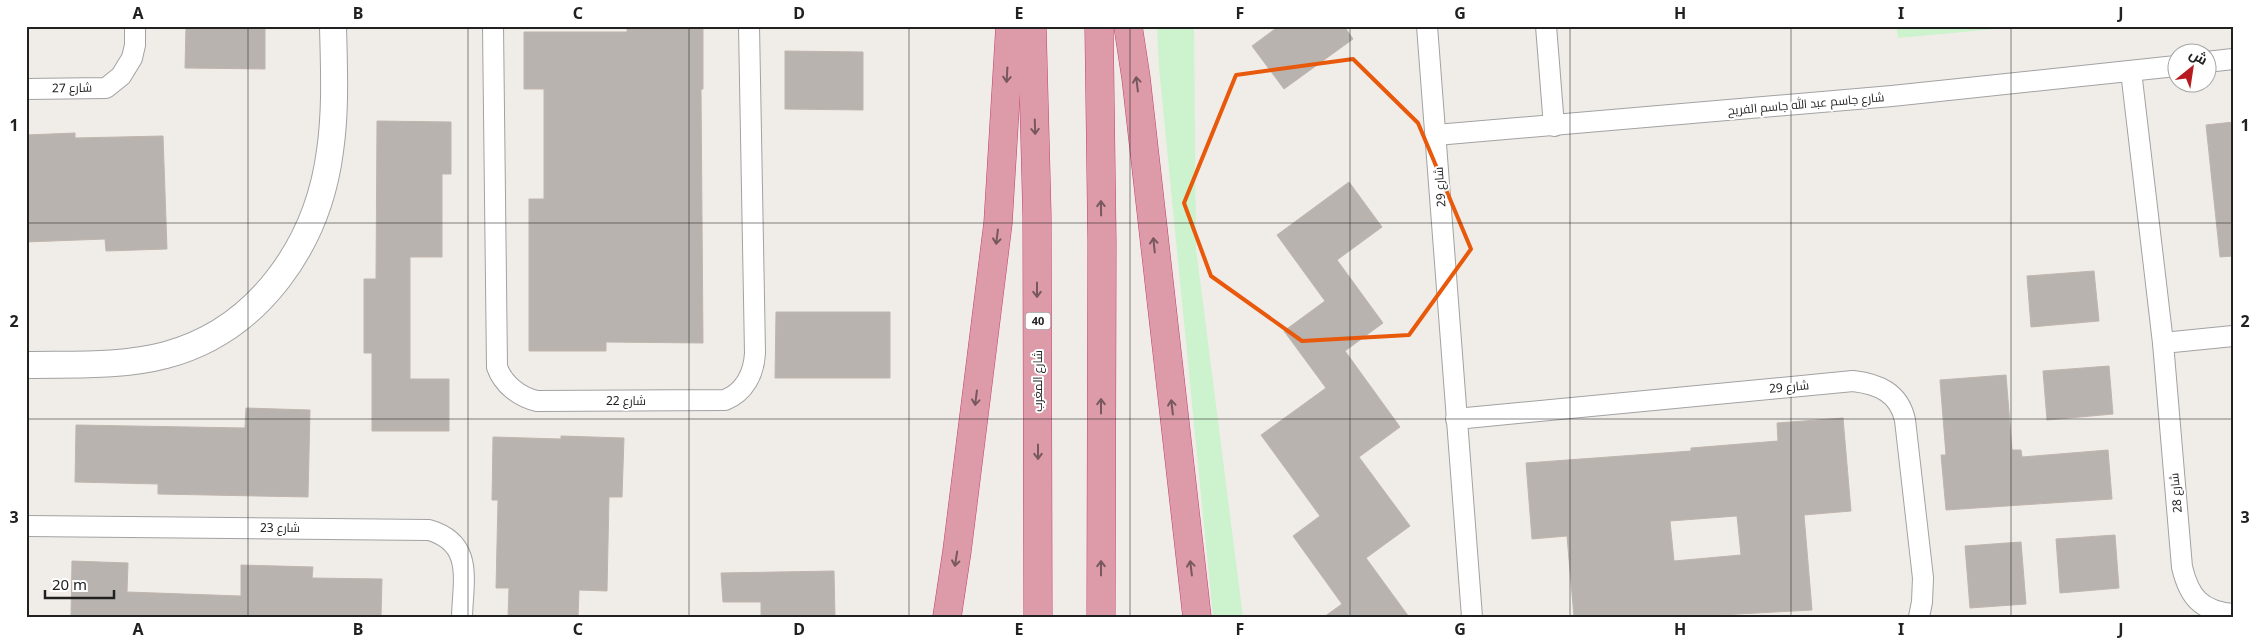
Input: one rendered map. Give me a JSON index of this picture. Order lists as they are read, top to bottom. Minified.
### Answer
{"streets":{"highway":["40","شارع المغرب"],"street":["شارع 27","شارع جاسم عبد الله جاسم الفريح","شارع 29","شارع 22","شارع 28","شارع 23"]},"crossings":[["شارع جاسم عبد الله جاسم الفريح","شارع 29"],["شارع جاسم عبد الله جاسم الفريح","شارع 28"]],"scale_bar":"20 m","north":"top right","grid":{"columns":["A","B","C","D","E","F","G","H","I","J"],"rows":["1","2","3"]}}
